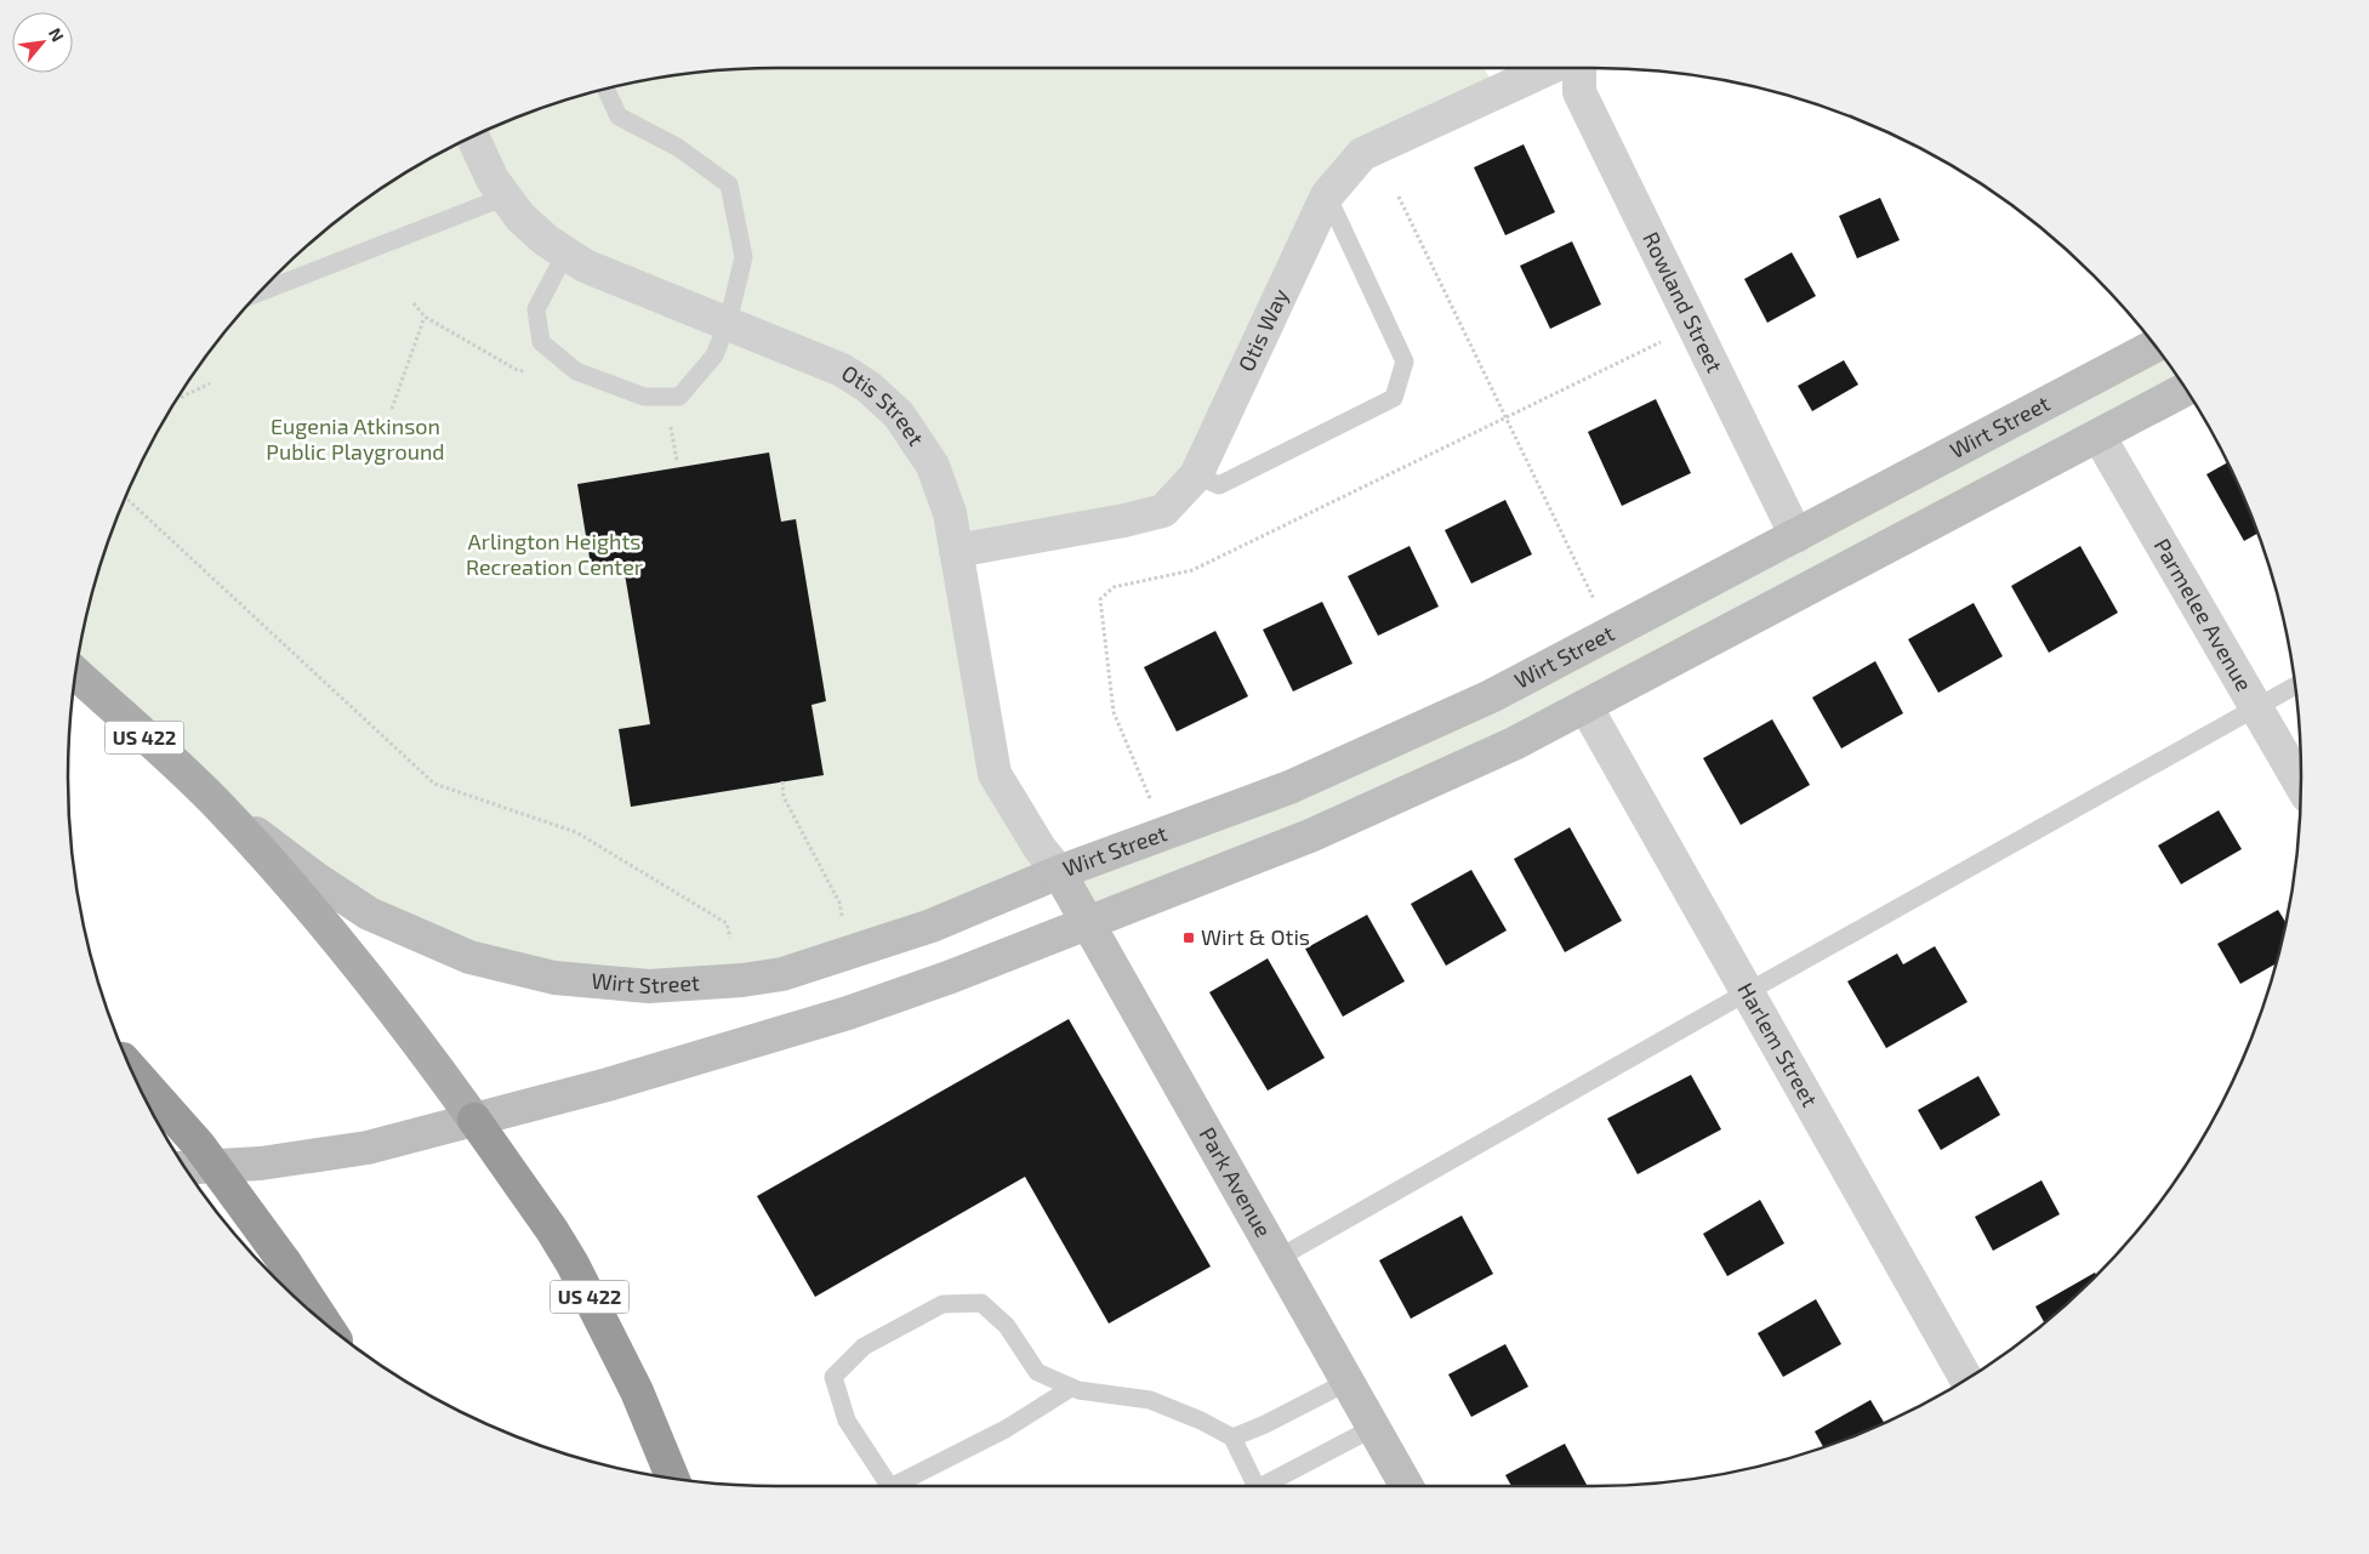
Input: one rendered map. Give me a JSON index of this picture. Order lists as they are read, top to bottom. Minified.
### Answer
{"streets":{"highway":["US 422"],"main road":["Wirt Street","Park Avenue"],"street":["Rowland Street","Otis Way","Otis Street","Parmelee Avenue","Harlem Street"]},"crossings":[["Rowland Street","Wirt Street"],["Otis Way","Otis Street"],["Otis Street","Wirt Street"],["Otis Street","Park Avenue"],["Wirt Street","US 422"],["Wirt Street","Park Avenue"]],"parks":["Eugenia Atkinson Public Playground","Arlington Heights Recreation Center"],"places":{"transit":["Wirt & Otis"]},"north":"top right"}
